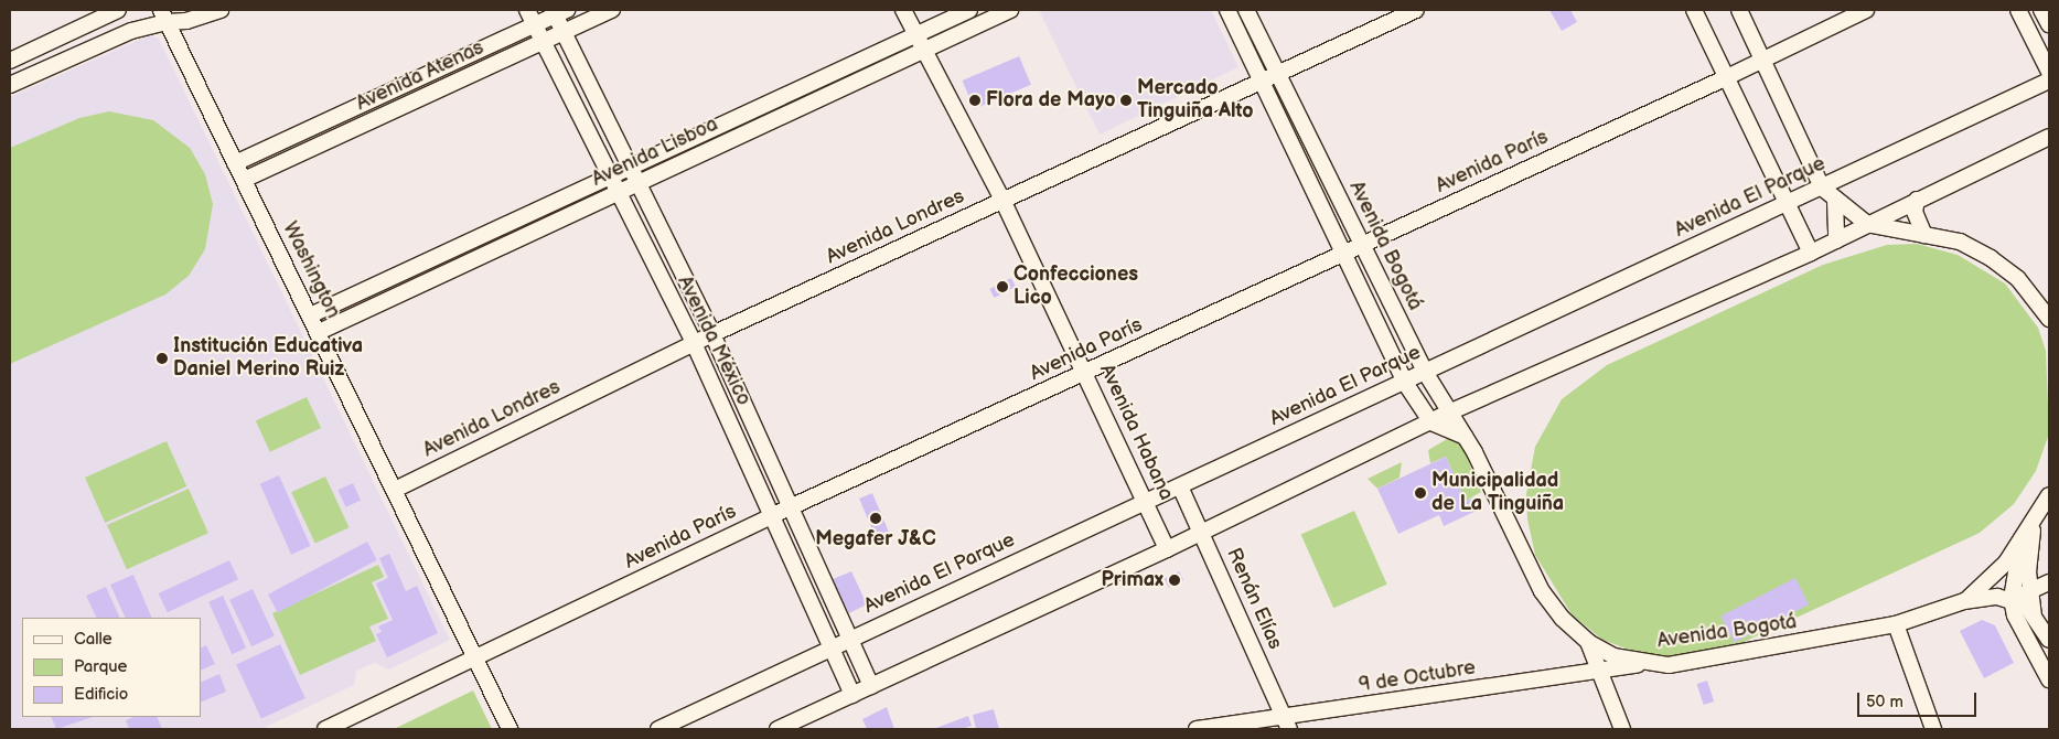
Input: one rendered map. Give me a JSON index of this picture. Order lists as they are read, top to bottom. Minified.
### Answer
{"streets":{"street":["Avenida Atenas","Avenida Lisboa","Avenida París","Avenida El Parque","Avenida Londres","Avenida Bogotá","Washington","Avenida México","Avenida Habana","Renán Elías","9 de Octubre"]},"crossings":[["Avenida Atenas","Washington"],["Avenida Atenas","Avenida México"],["Avenida Lisboa","Washington"],["Avenida Lisboa","Avenida México"],["Avenida Lisboa","Avenida Habana"],["Avenida París","Avenida Bogotá"],["Avenida París","Washington"],["Avenida París","Avenida México"],["Avenida París","Avenida Habana"],["Avenida El Parque","Avenida Bogotá"],["Avenida El Parque","Avenida México"],["Avenida El Parque","Avenida Habana"],["Avenida El Parque","Renán Elías"],["Avenida Londres","Avenida Bogotá"],["Avenida Londres","Washington"],["Avenida Londres","Avenida México"],["Avenida Londres","Avenida Habana"],["Avenida Bogotá","9 de Octubre"],["Renán Elías","9 de Octubre"]],"places":["Flora de Mayo","Mercado Tinguiña Alto","Confecciones Lico","Institución Educativa Daniel Merino Ruiz","Municipalidad de La Tinguiña","Megafer J&C","Primax"],"legend":["Calle","Parque","Edificio"],"scale_bar":"50 m"}
